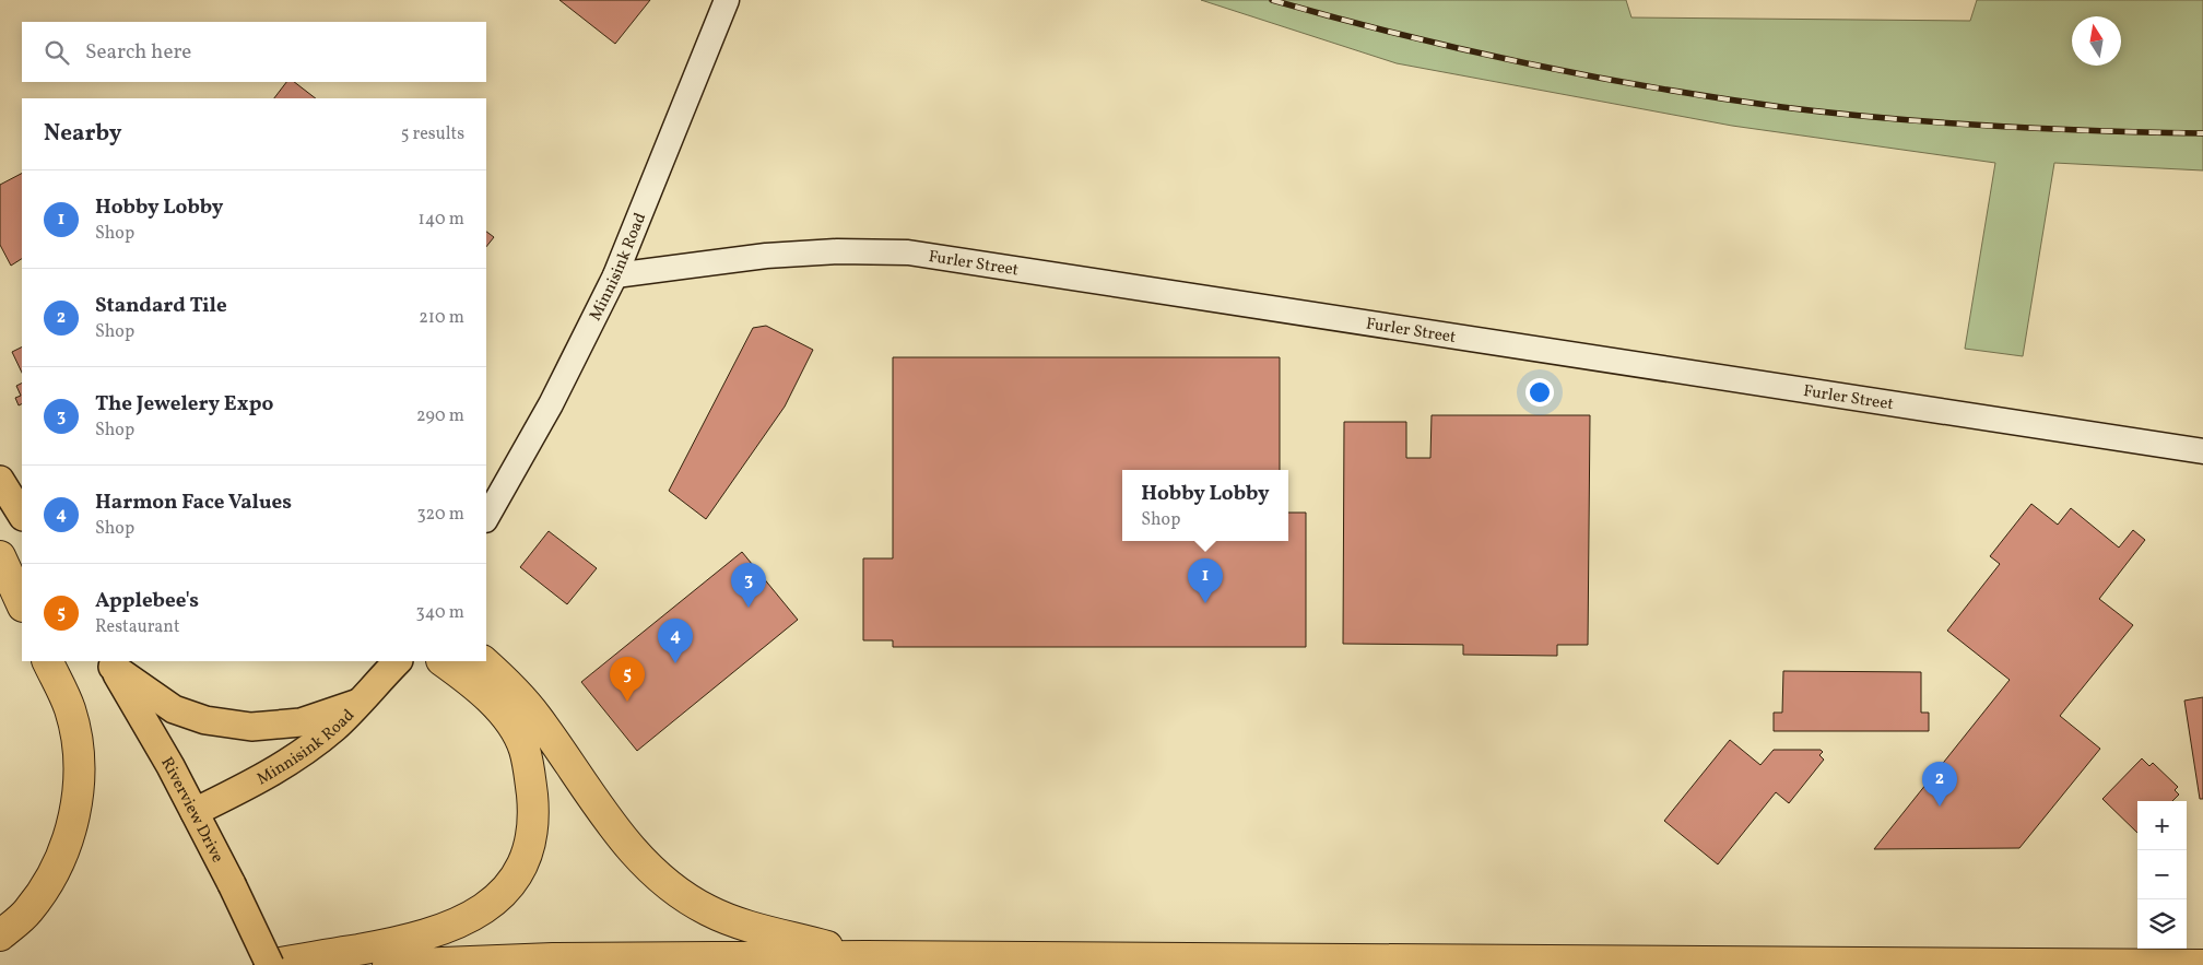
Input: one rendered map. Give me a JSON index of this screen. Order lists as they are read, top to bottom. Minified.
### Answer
{"streets":{"main road":["Minnisink Road","Riverview Drive"],"street":["Furler Street"]},"crossings":[["Furler Street","Minnisink Road"],["Minnisink Road","Riverview Drive"]],"north":"top","page":{"search":"Search here","heading":["Nearby","5 results"],"list":[{"mark":"1","name":"Hobby Lobby","note":"Shop","value":"140 m"},{"mark":"2","name":"Standard Tile","note":"Shop","value":"210 m"},{"mark":"3","name":"The Jewelery Expo","note":"Shop","value":"290 m"},{"mark":"4","name":"Harmon Face Values","note":"Shop","value":"320 m"},{"mark":"5","name":"Applebee's","note":"Restaurant","value":"340 m"}],"popup":["Hobby Lobby","Shop"],"pins":["1","3","4","5","2"],"map_buttons":["+","−"]}}
